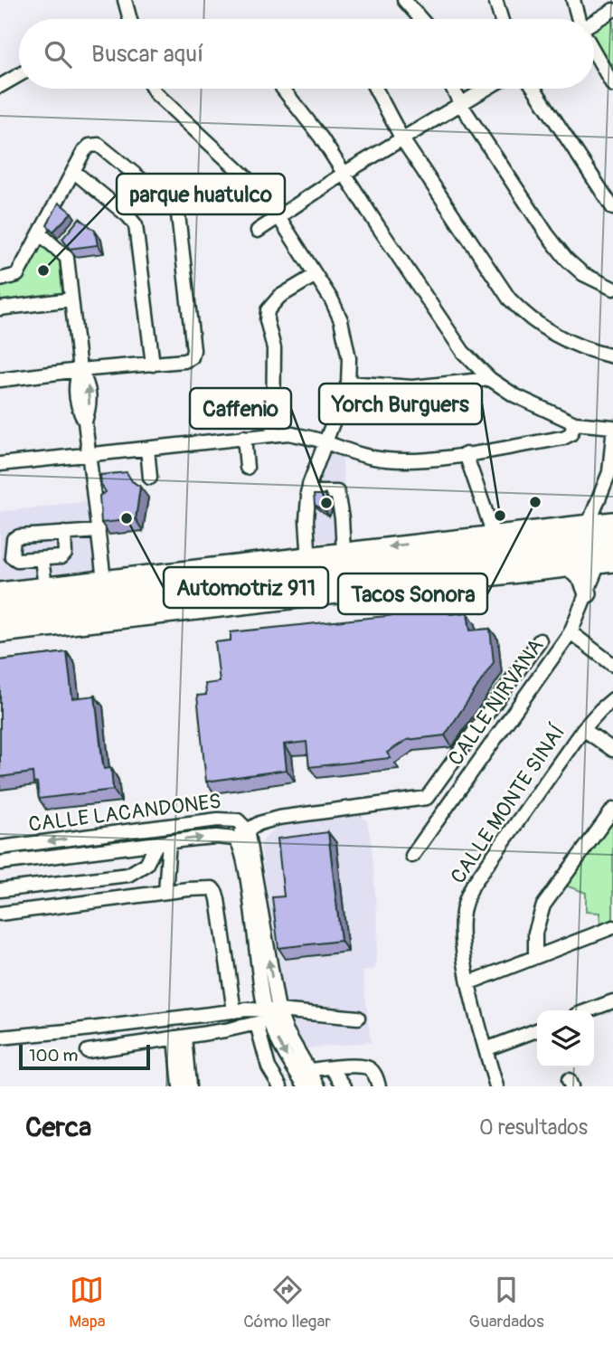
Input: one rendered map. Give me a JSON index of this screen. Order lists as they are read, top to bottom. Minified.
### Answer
{"streets":{"street":["CALLE NIRVANA","CALLE MONTE SINAÍ","CALLE LACANDONES"]},"places":["parque huatulco","Tacos Sonora","Caffenio","Yorch Burguers","Automotriz 911"],"scale_bar":"100 m","page":{"search":"Buscar aquí","scale":"100 m","heading":["Cerca","0 resultados"],"nav":["Mapa","Cómo llegar","Guardados"]}}
